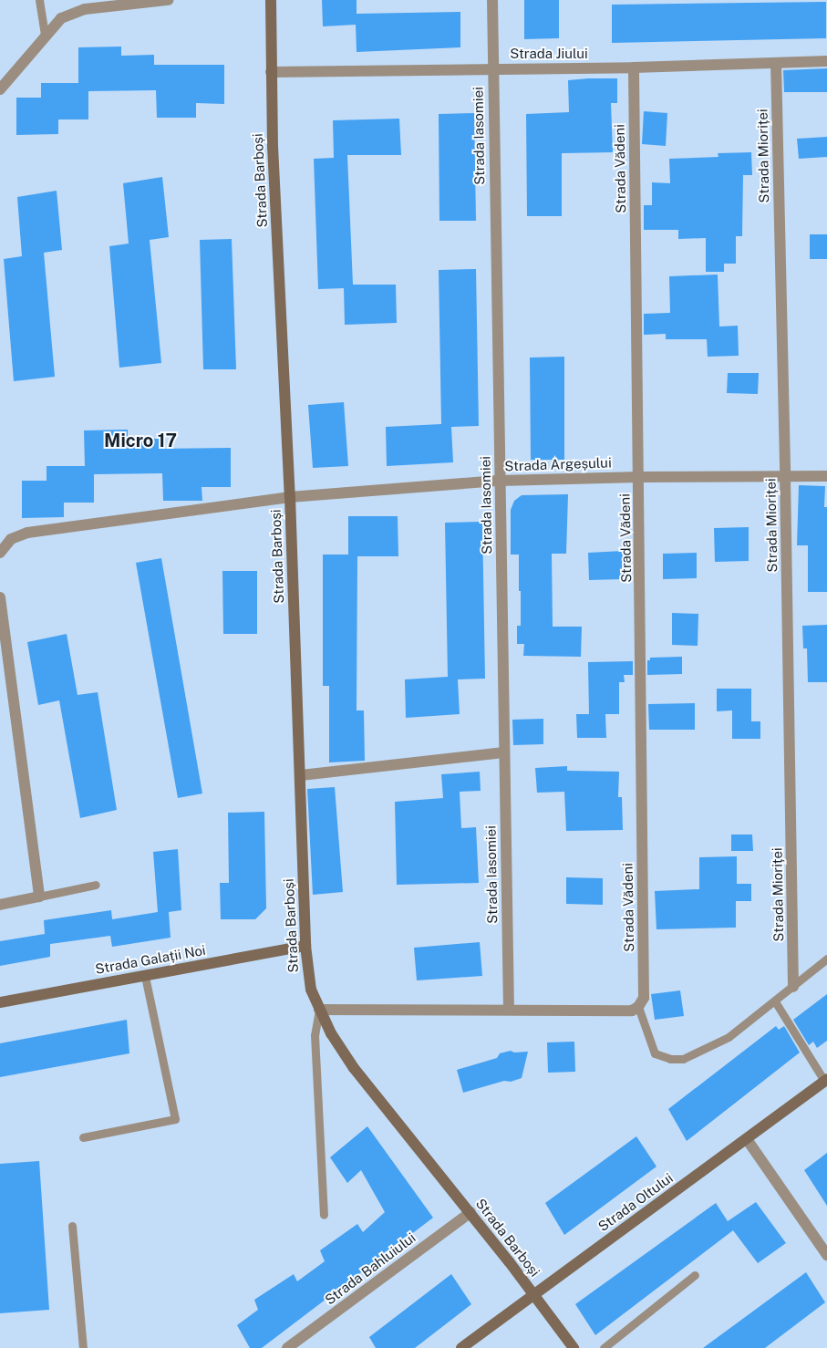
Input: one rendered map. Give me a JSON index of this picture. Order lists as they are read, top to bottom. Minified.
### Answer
{"streets":{"street":["Strada Jiului","Strada Iasomiei","Strada Mioriței","Strada Vădeni","Strada Barboși","Strada Argeșului","Strada Galații Noi","Strada Oltului","Strada Bahluiului"]},"crossings":[["Strada Jiului","Strada Iasomiei"],["Strada Jiului","Strada Mioriței"],["Strada Jiului","Strada Vădeni"],["Strada Jiului","Strada Barboși"],["Strada Iasomiei","Strada Argeșului"],["Strada Mioriței","Strada Argeșului"],["Strada Vădeni","Strada Argeșului"],["Strada Barboși","Strada Argeșului"],["Strada Barboși","Strada Galații Noi"],["Strada Barboși","Strada Oltului"],["Strada Barboși","Strada Bahluiului"]],"districts":["Micro 17"]}
